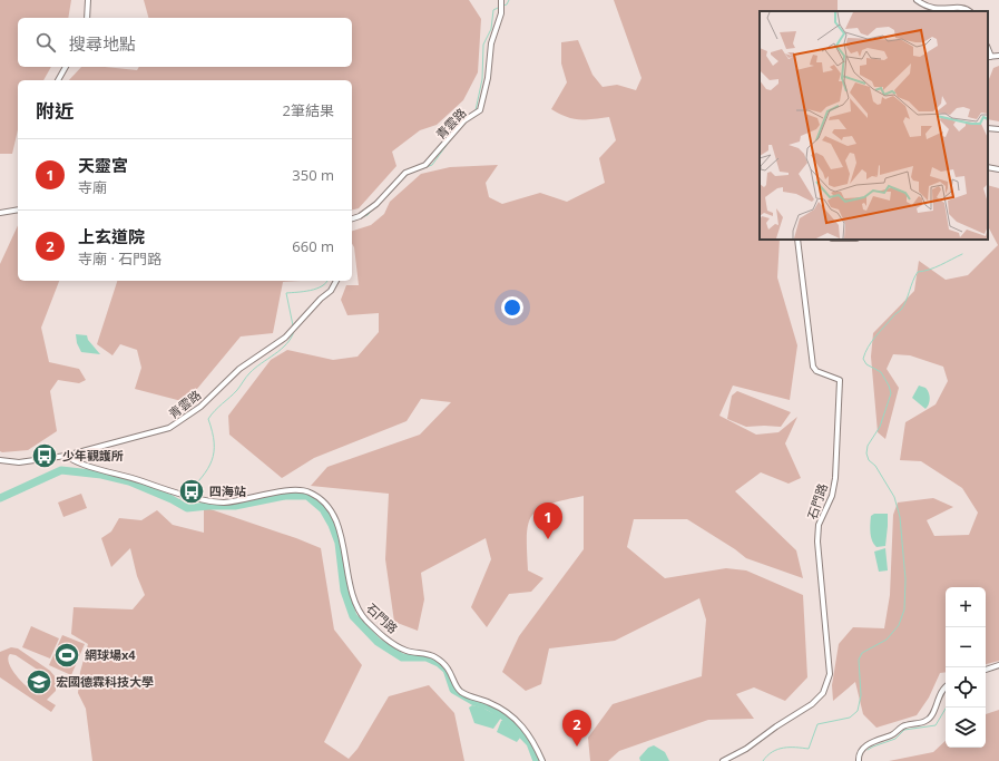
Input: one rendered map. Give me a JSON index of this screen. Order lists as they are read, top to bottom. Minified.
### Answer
{"streets":{"street":["青雲路","石門路"]},"crossings":[["青雲路","石門路"]],"places":{"bus stop":["少年觀護所","四海站"],"sports":["網球場x4"],"school or university":["宏國德霖科技大學"]},"page":{"search":"搜尋地點","heading":["附近","2筆結果"],"list":[{"mark":"1","name":"天靈宮","note":"寺廟","value":"350 m"},{"mark":"2","name":"上玄道院","note":"寺廟 · 石門路","value":"660 m"}],"pins":["1","2"],"map_buttons":["+","−"]}}
